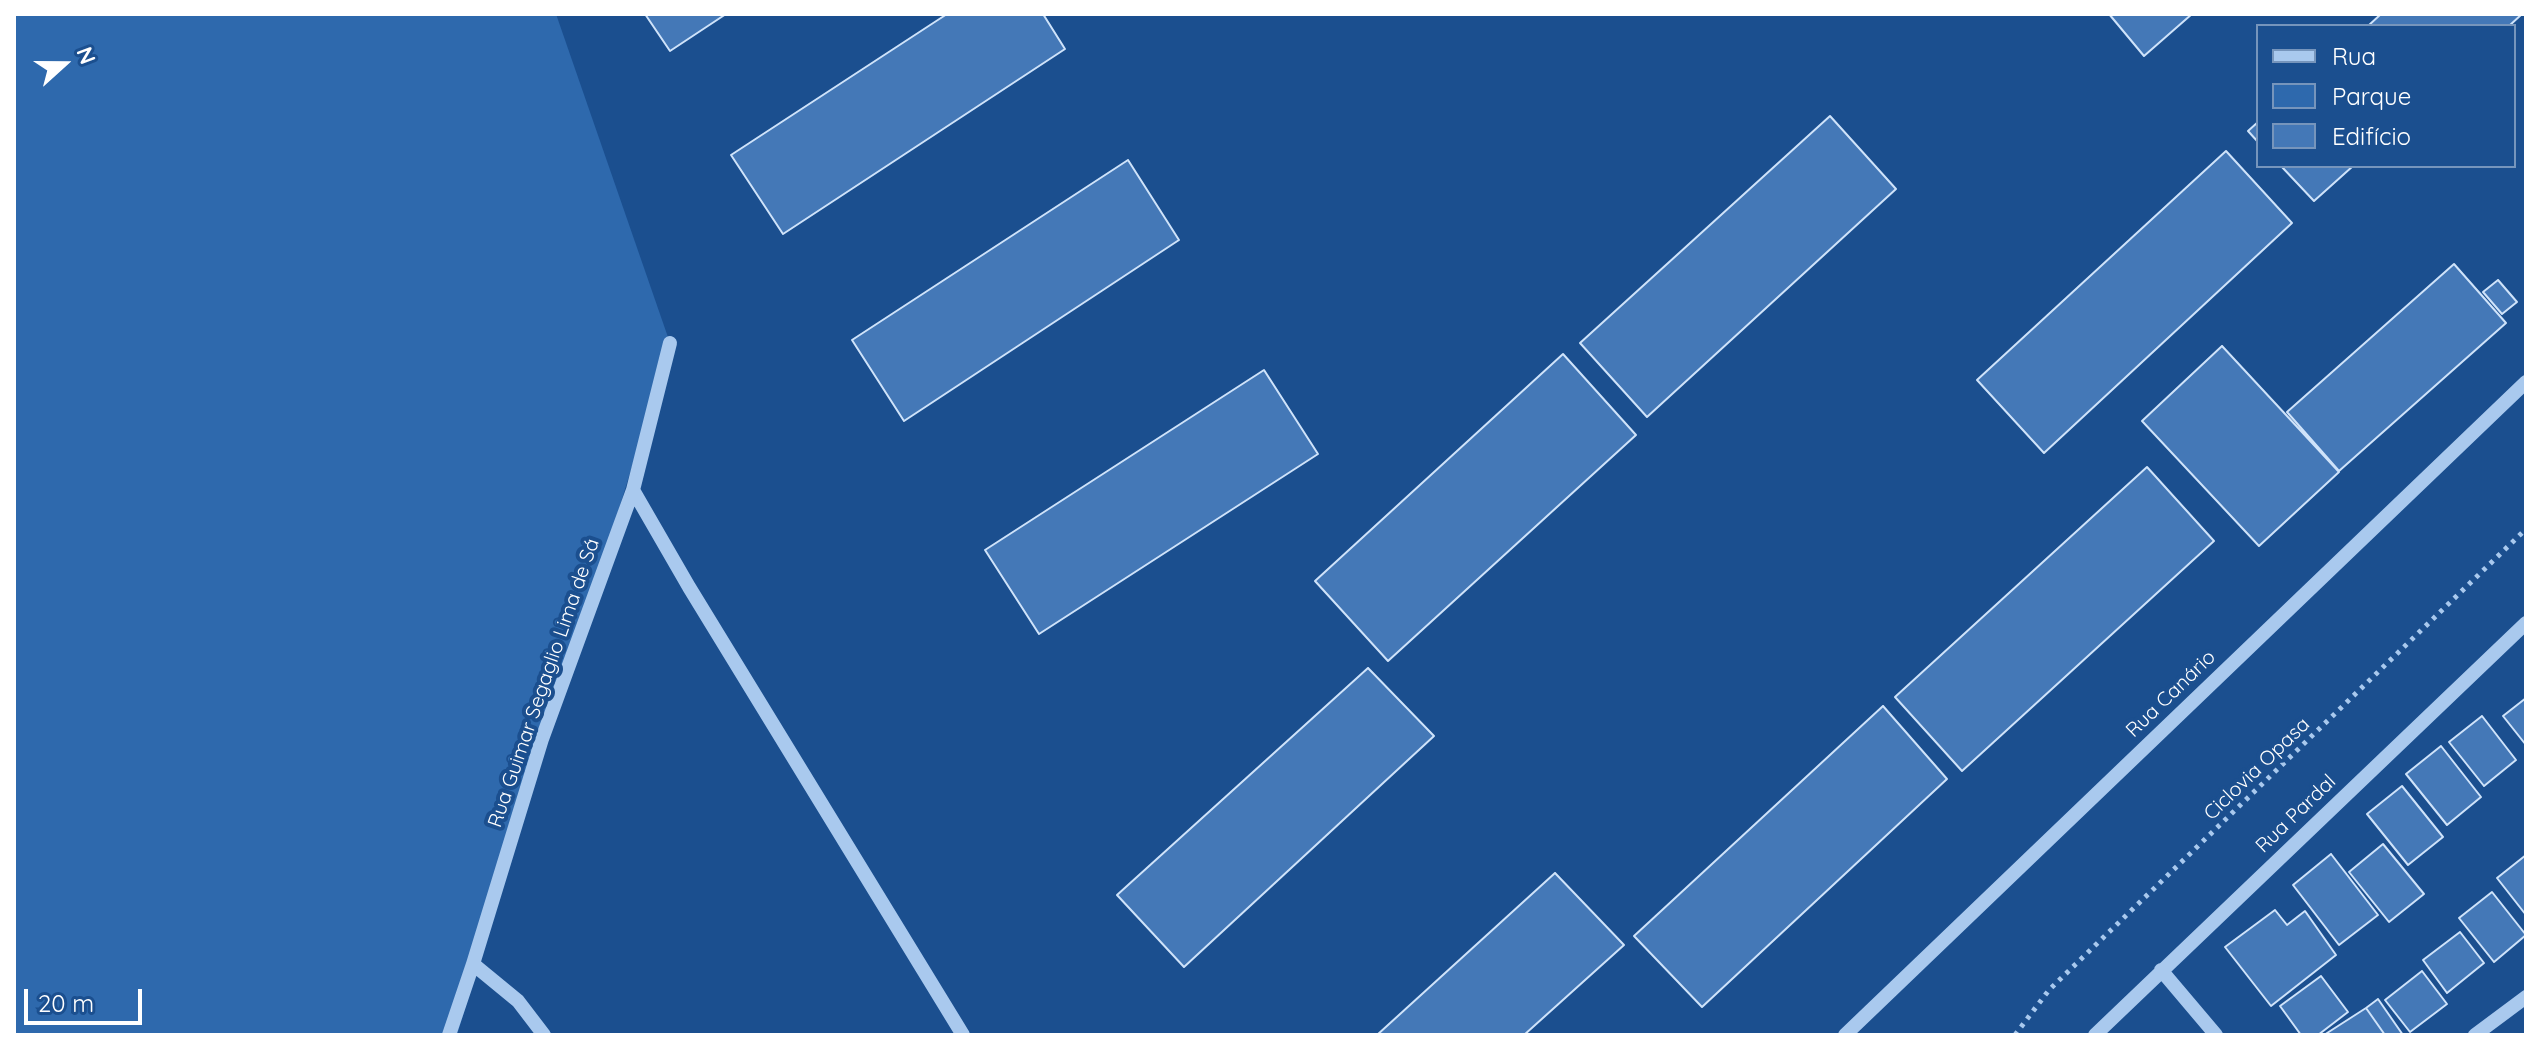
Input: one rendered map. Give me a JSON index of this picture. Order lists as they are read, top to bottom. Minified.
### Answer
{"streets":{"street":["Rua Guimar Segaglio Lima de Sá","Rua Canário","Rua Pardal"],"path":["Ciclovia Opasa"]},"legend":["Rua","Parque","Edifício"],"scale_bar":"20 m","north":"right"}
